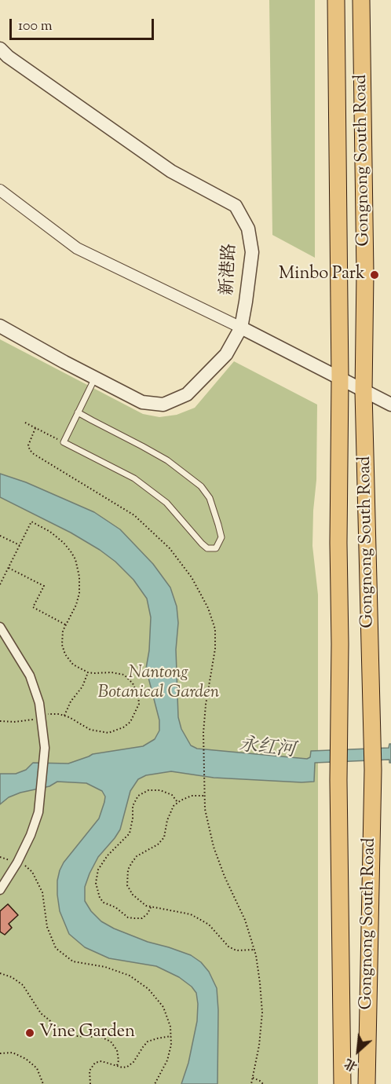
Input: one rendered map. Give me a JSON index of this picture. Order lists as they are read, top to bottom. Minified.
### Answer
{"streets":{"main road":["Gongnong South Road"],"street":["新港路"]},"water":["永红河"],"parks":["Nantong Botanical Garden"],"places":["Minbo Park","Vine Garden"],"scale_bar":"100 m","north":"bottom left"}
